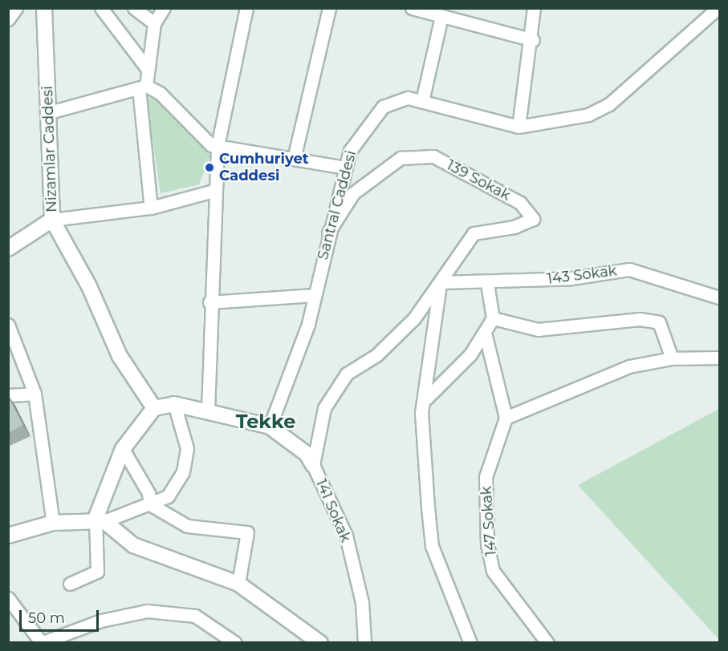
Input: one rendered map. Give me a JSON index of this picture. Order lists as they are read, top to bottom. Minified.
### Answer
{"streets":{"street":["Nizamlar Caddesi","139 Sokak","Santral Caddesi","143 Sokak","141 Sokak","147 Sokak"]},"crossings":[["139 Sokak","Santral Caddesi"],["139 Sokak","143 Sokak"],["139 Sokak","141 Sokak"],["143 Sokak","141 Sokak"]],"districts":["Tekke"],"places":["Cumhuriyet Caddesi"],"scale_bar":"50 m"}
